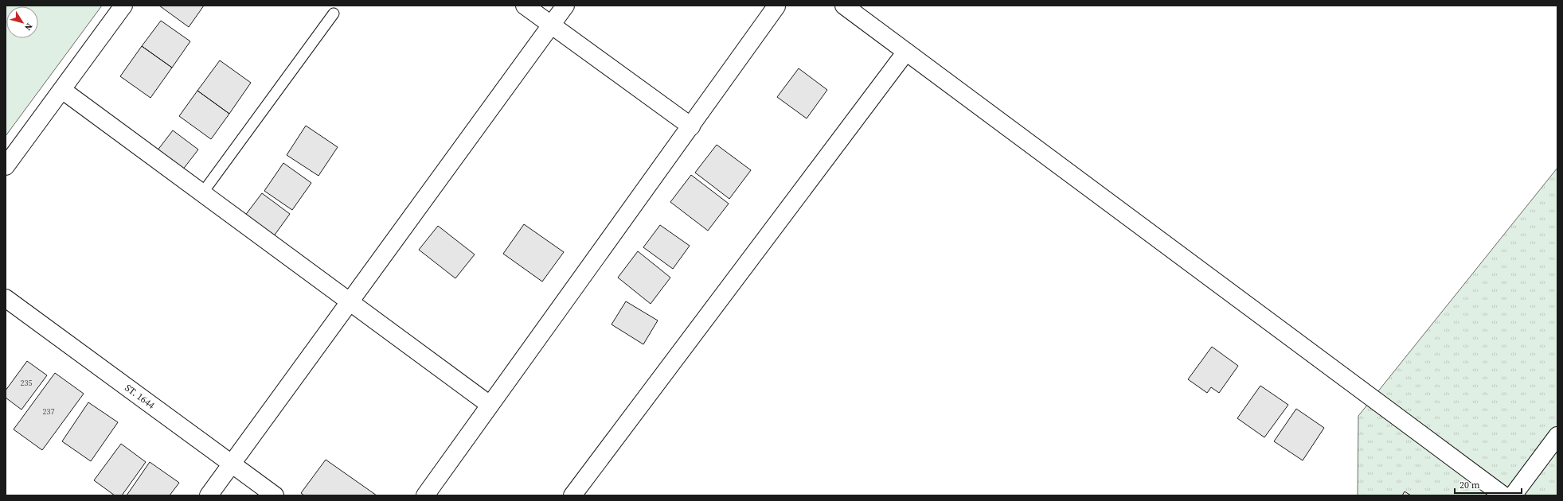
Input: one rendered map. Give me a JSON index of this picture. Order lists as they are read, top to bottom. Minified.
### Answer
{"streets":{"street":["ST. 1644"]},"house_numbers":["235","237"],"scale_bar":"20 m","north":"bottom right"}
